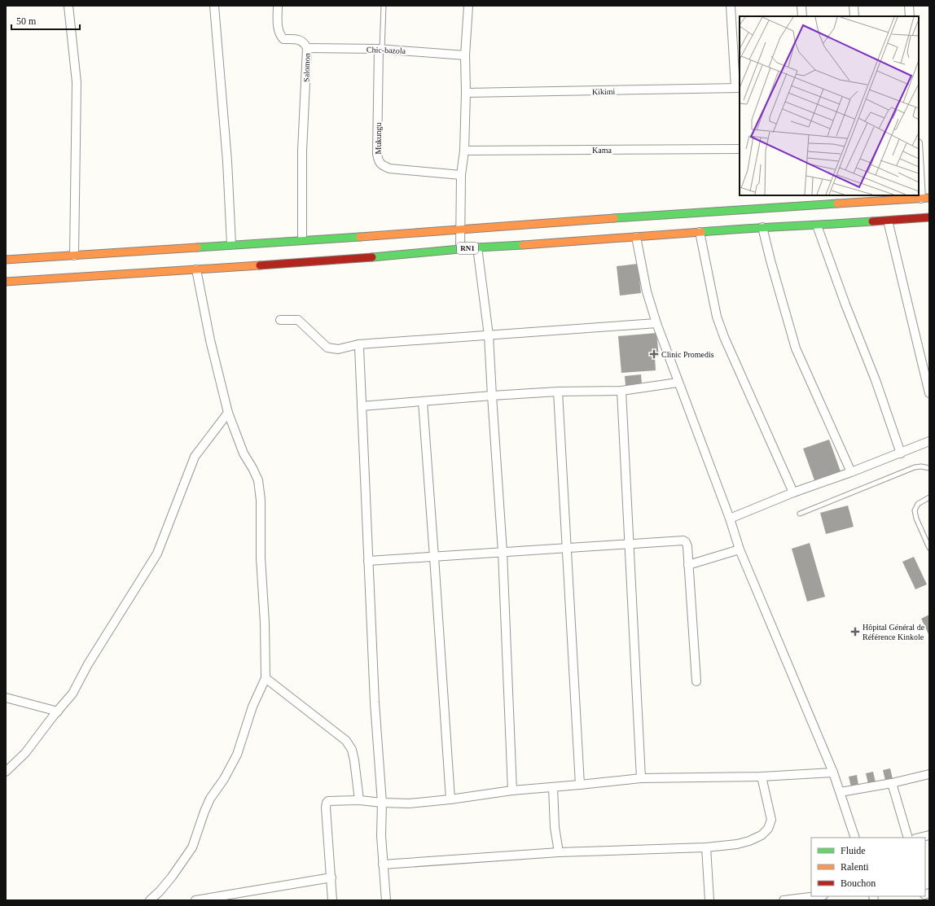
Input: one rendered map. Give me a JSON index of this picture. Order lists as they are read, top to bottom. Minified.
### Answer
{"streets":{"highway":["RN1"],"street":["Chic-bazola","Salomon","Kikimi","Mukungu","Kama"]},"crossings":[["Chic-bazola","Salomon"],["Chic-bazola","Mukungu"],["Salomon","RN1"]],"places":{"health":["Clinic Promedis","Hôpital Général de Référence Kinkole"]},"legend":["Fluide","Ralenti","Bouchon"],"scale_bar":"50 m"}
